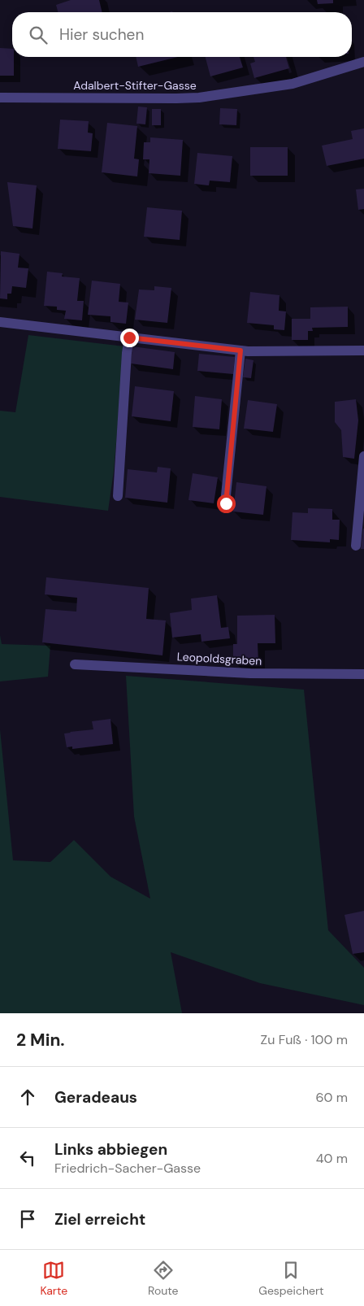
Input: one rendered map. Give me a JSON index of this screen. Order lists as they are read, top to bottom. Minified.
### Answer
{"streets":{"street":["Adalbert-Stifter-Gasse","Leopoldsgraben"]},"page":{"search":"Hier suchen","heading":["2 Min.","Zu Fuß · 100 m"],"list":[["Geradeaus","60 m"],["Links abbiegen","Friedrich-Sacher-Gasse","40 m"],"Ziel erreicht"],"nav":["Karte","Route","Gespeichert"]}}
